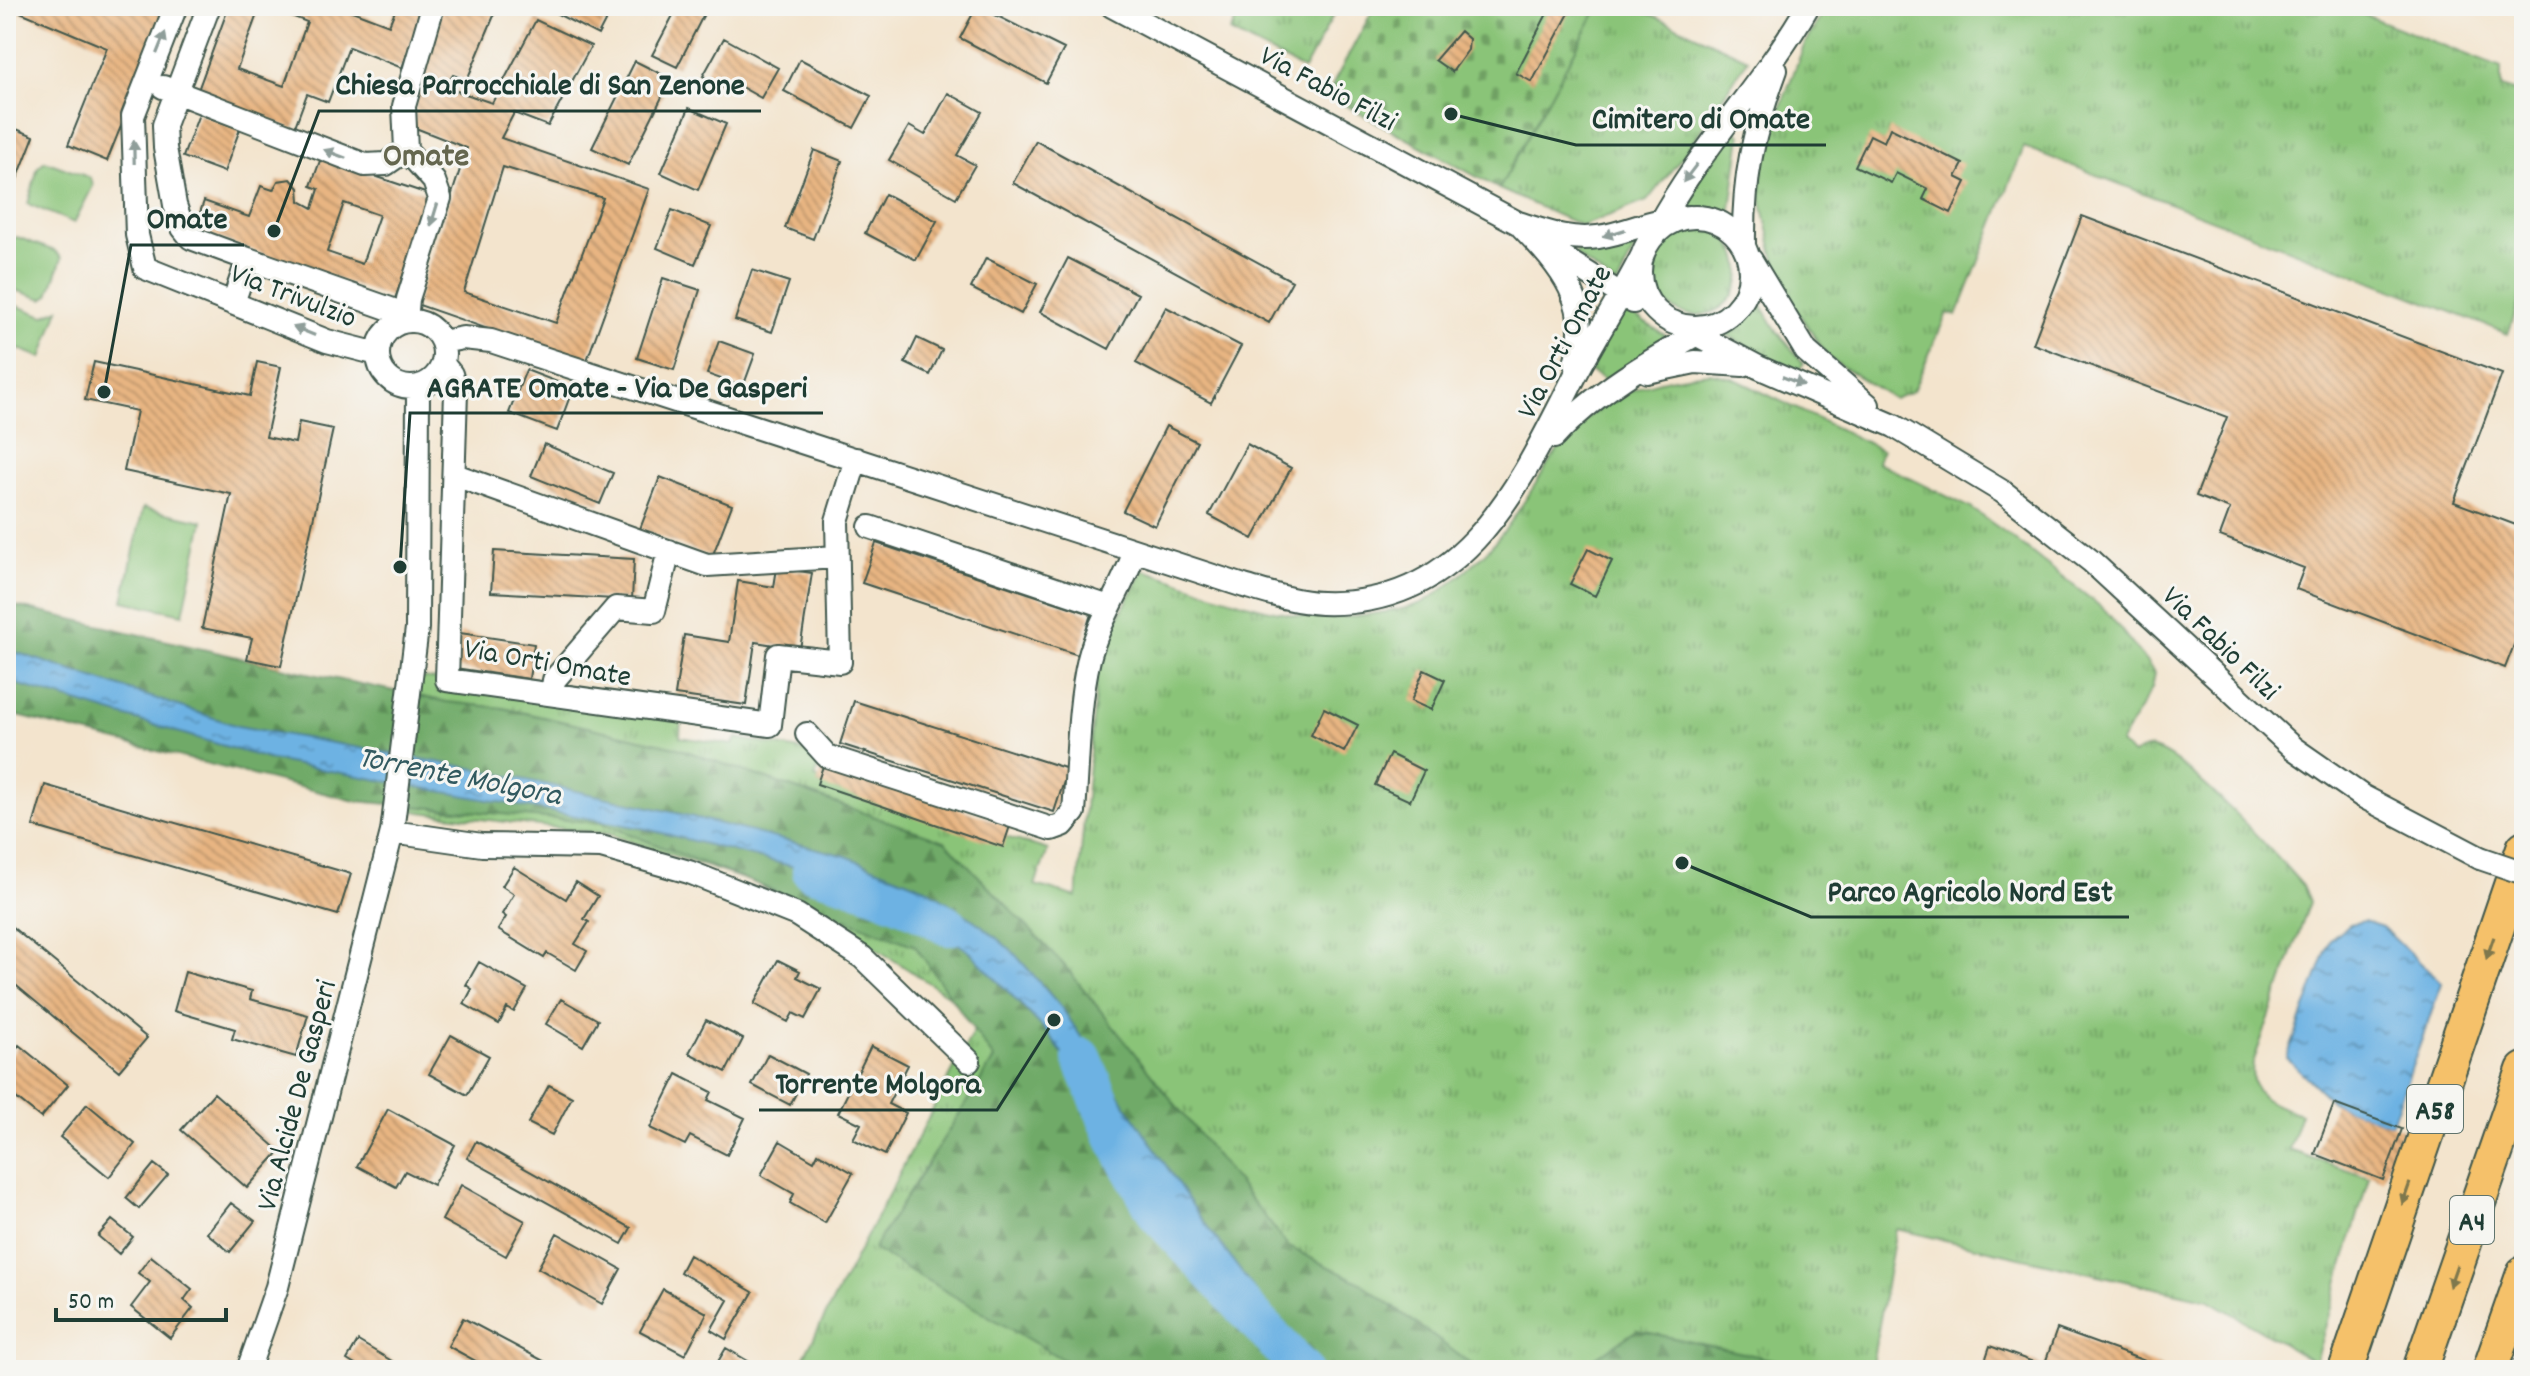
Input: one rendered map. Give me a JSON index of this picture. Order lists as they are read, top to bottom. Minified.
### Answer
{"streets":{"highway":["A58","A4"],"street":["Via Fabio Filzi","Via Trivulzio","Via Orti Omate","Via Alcide De Gasperi"]},"crossings":[["Via Fabio Filzi","Via Orti Omate"],["Via Trivulzio","Via Orti Omate"],["Via Trivulzio","Via Alcide De Gasperi"],["Via Orti Omate","Via Alcide De Gasperi"]],"one_way":["Via Trivulzio"],"districts":["Omate"],"water":["Torrente Molgora"],"places":["Cimitero di Omate","Chiesa Parrocchiale di San Zenone","Omate","AGRATE Omate - Via De Gasperi","Parco Agricolo Nord Est","Torrente Molgora"],"scale_bar":"50 m"}
